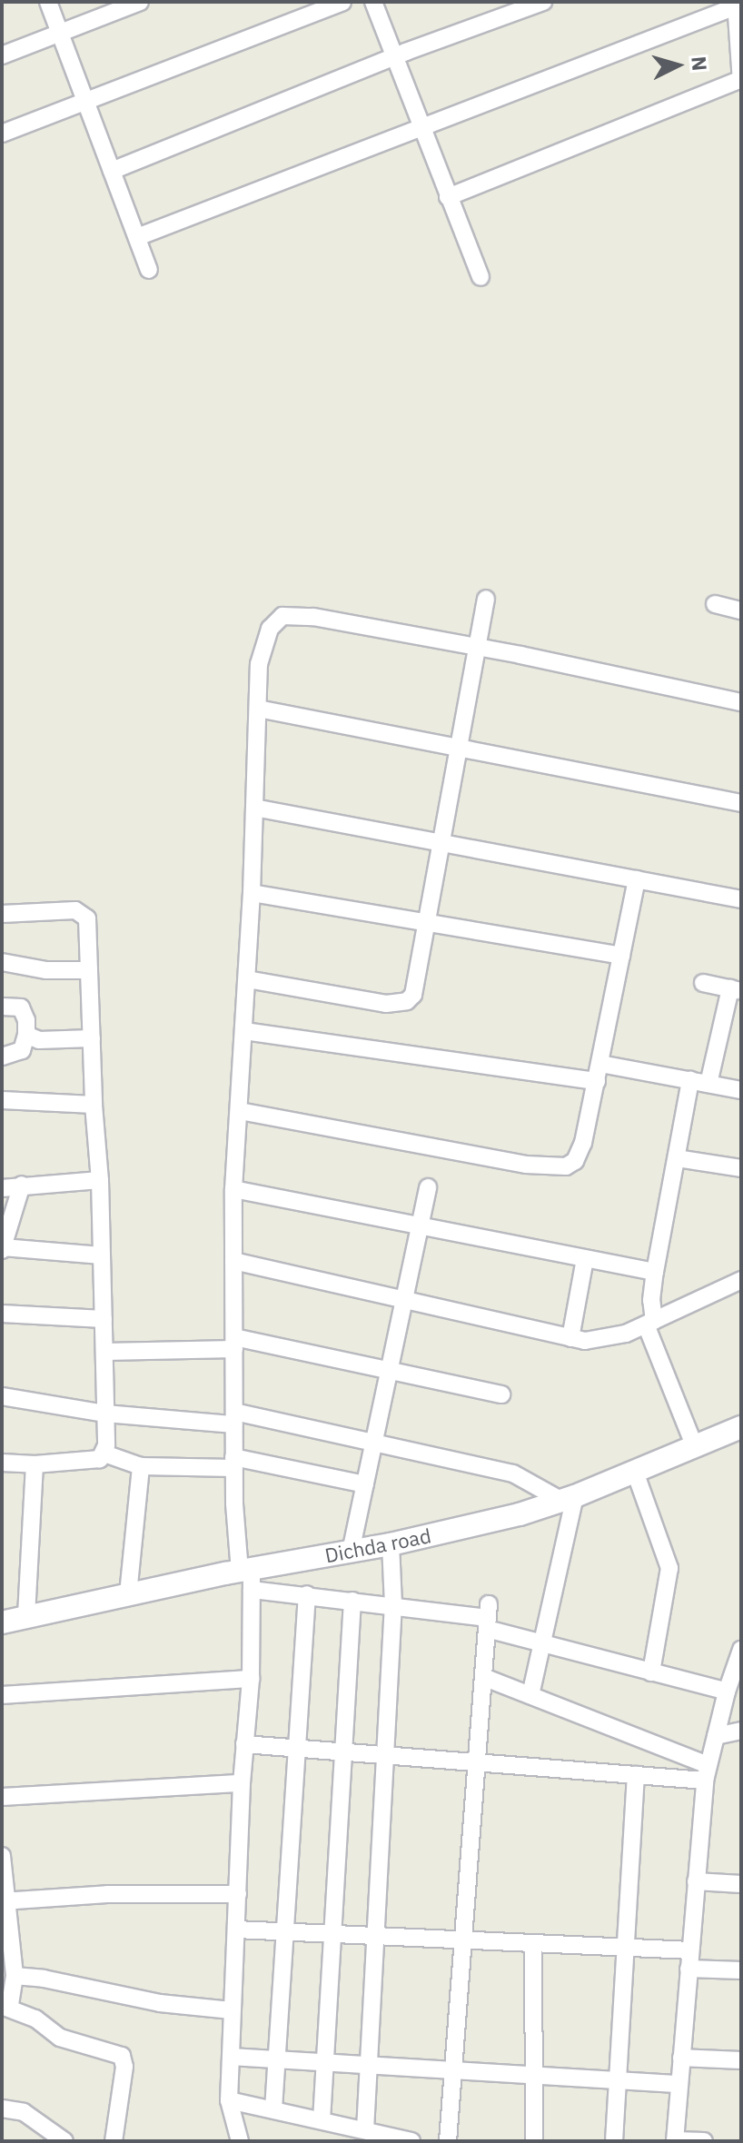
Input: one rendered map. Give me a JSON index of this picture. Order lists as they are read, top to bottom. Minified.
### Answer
{"streets":{"main road":["Dichda road"]},"north":"right"}
